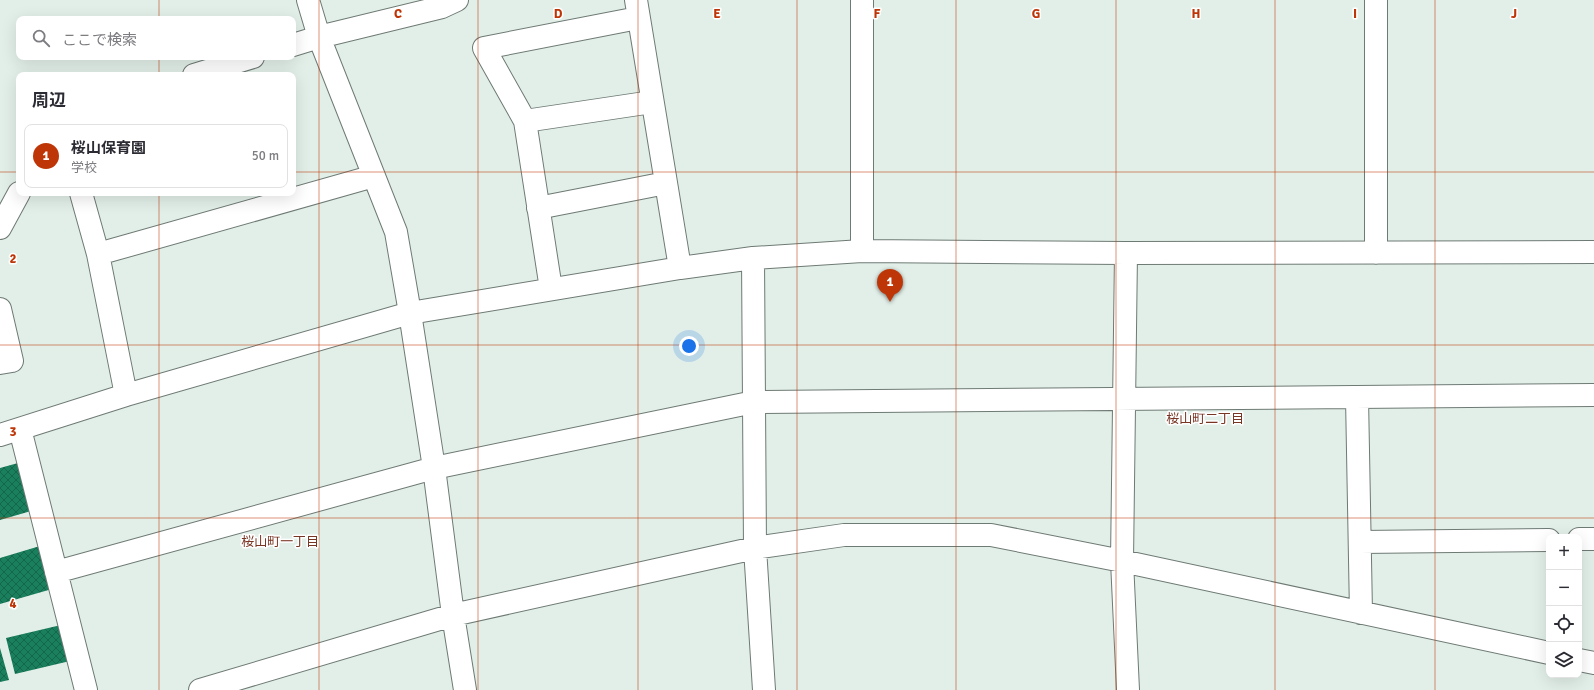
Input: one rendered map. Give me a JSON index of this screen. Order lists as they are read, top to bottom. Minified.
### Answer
{"districts":["桜山町二丁目","桜山町一丁目"],"page":{"search":"ここで検索","heading":"周辺","list":[{"mark":"1","name":"桜山保育園","note":"学校","value":"50 m"}],"pins":"1","map_buttons":["+","−"]},"grid":{"columns":["C","D","E","F","G","H","I","J"],"rows":["2","3","4"]}}
